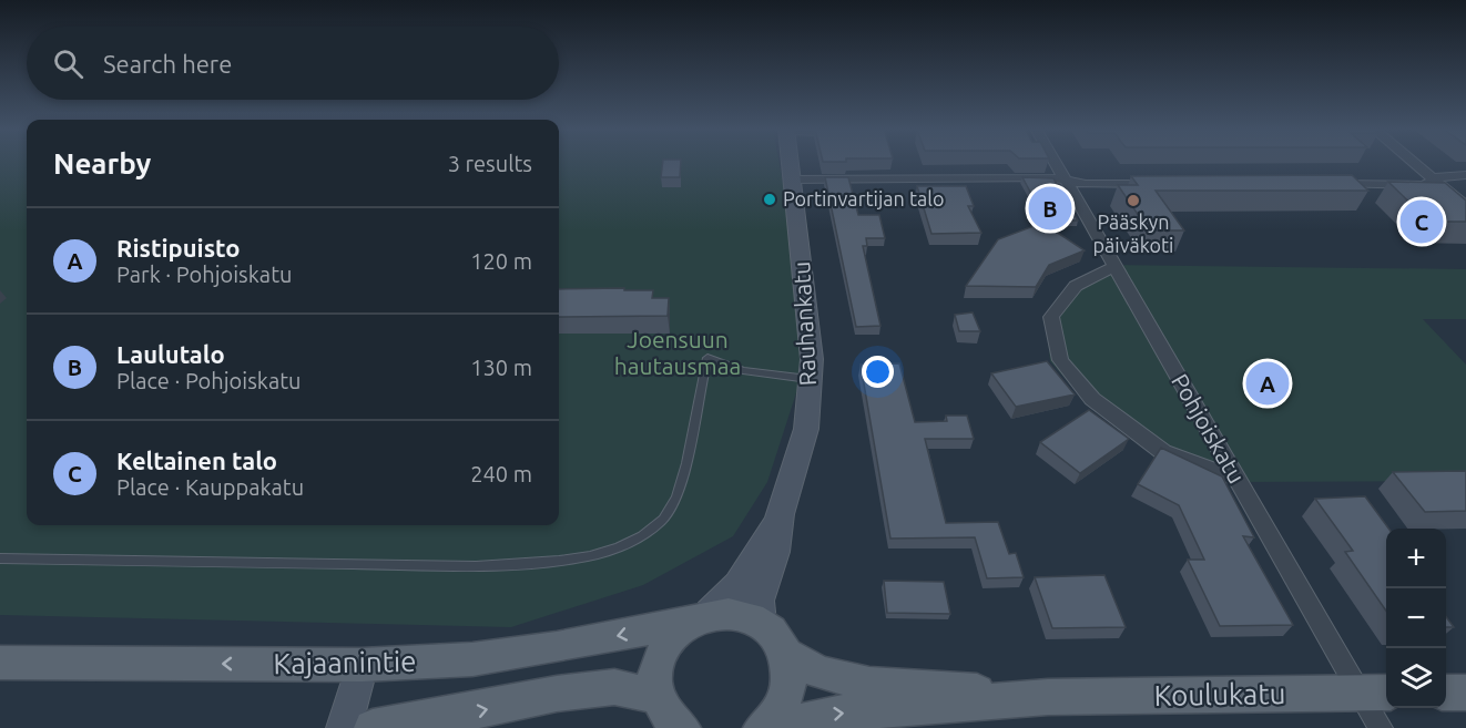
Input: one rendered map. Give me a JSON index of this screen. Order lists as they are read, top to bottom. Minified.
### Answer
{"streets":{"main road":["Kajaanintie","Koulukatu"],"street":["Rauhankatu","Pohjoiskatu"]},"crossings":[["Rauhankatu","Kajaanintie"],["Pohjoiskatu","Koulukatu"]],"parks":["Joensuun hautausmaa"],"places":["Portinvartijan talo","Pääskyn päiväkoti"],"page":{"search":"Search here","heading":["Nearby","3 results"],"pins":["B","C","A"],"list":[{"mark":"A","name":"Ristipuisto","note":"Park · Pohjoiskatu","value":"120 m"},{"mark":"B","name":"Laulutalo","note":"Place · Pohjoiskatu","value":"130 m"},{"mark":"C","name":"Keltainen talo","note":"Place · Kauppakatu","value":"240 m"}],"map_buttons":["+","−"]}}
